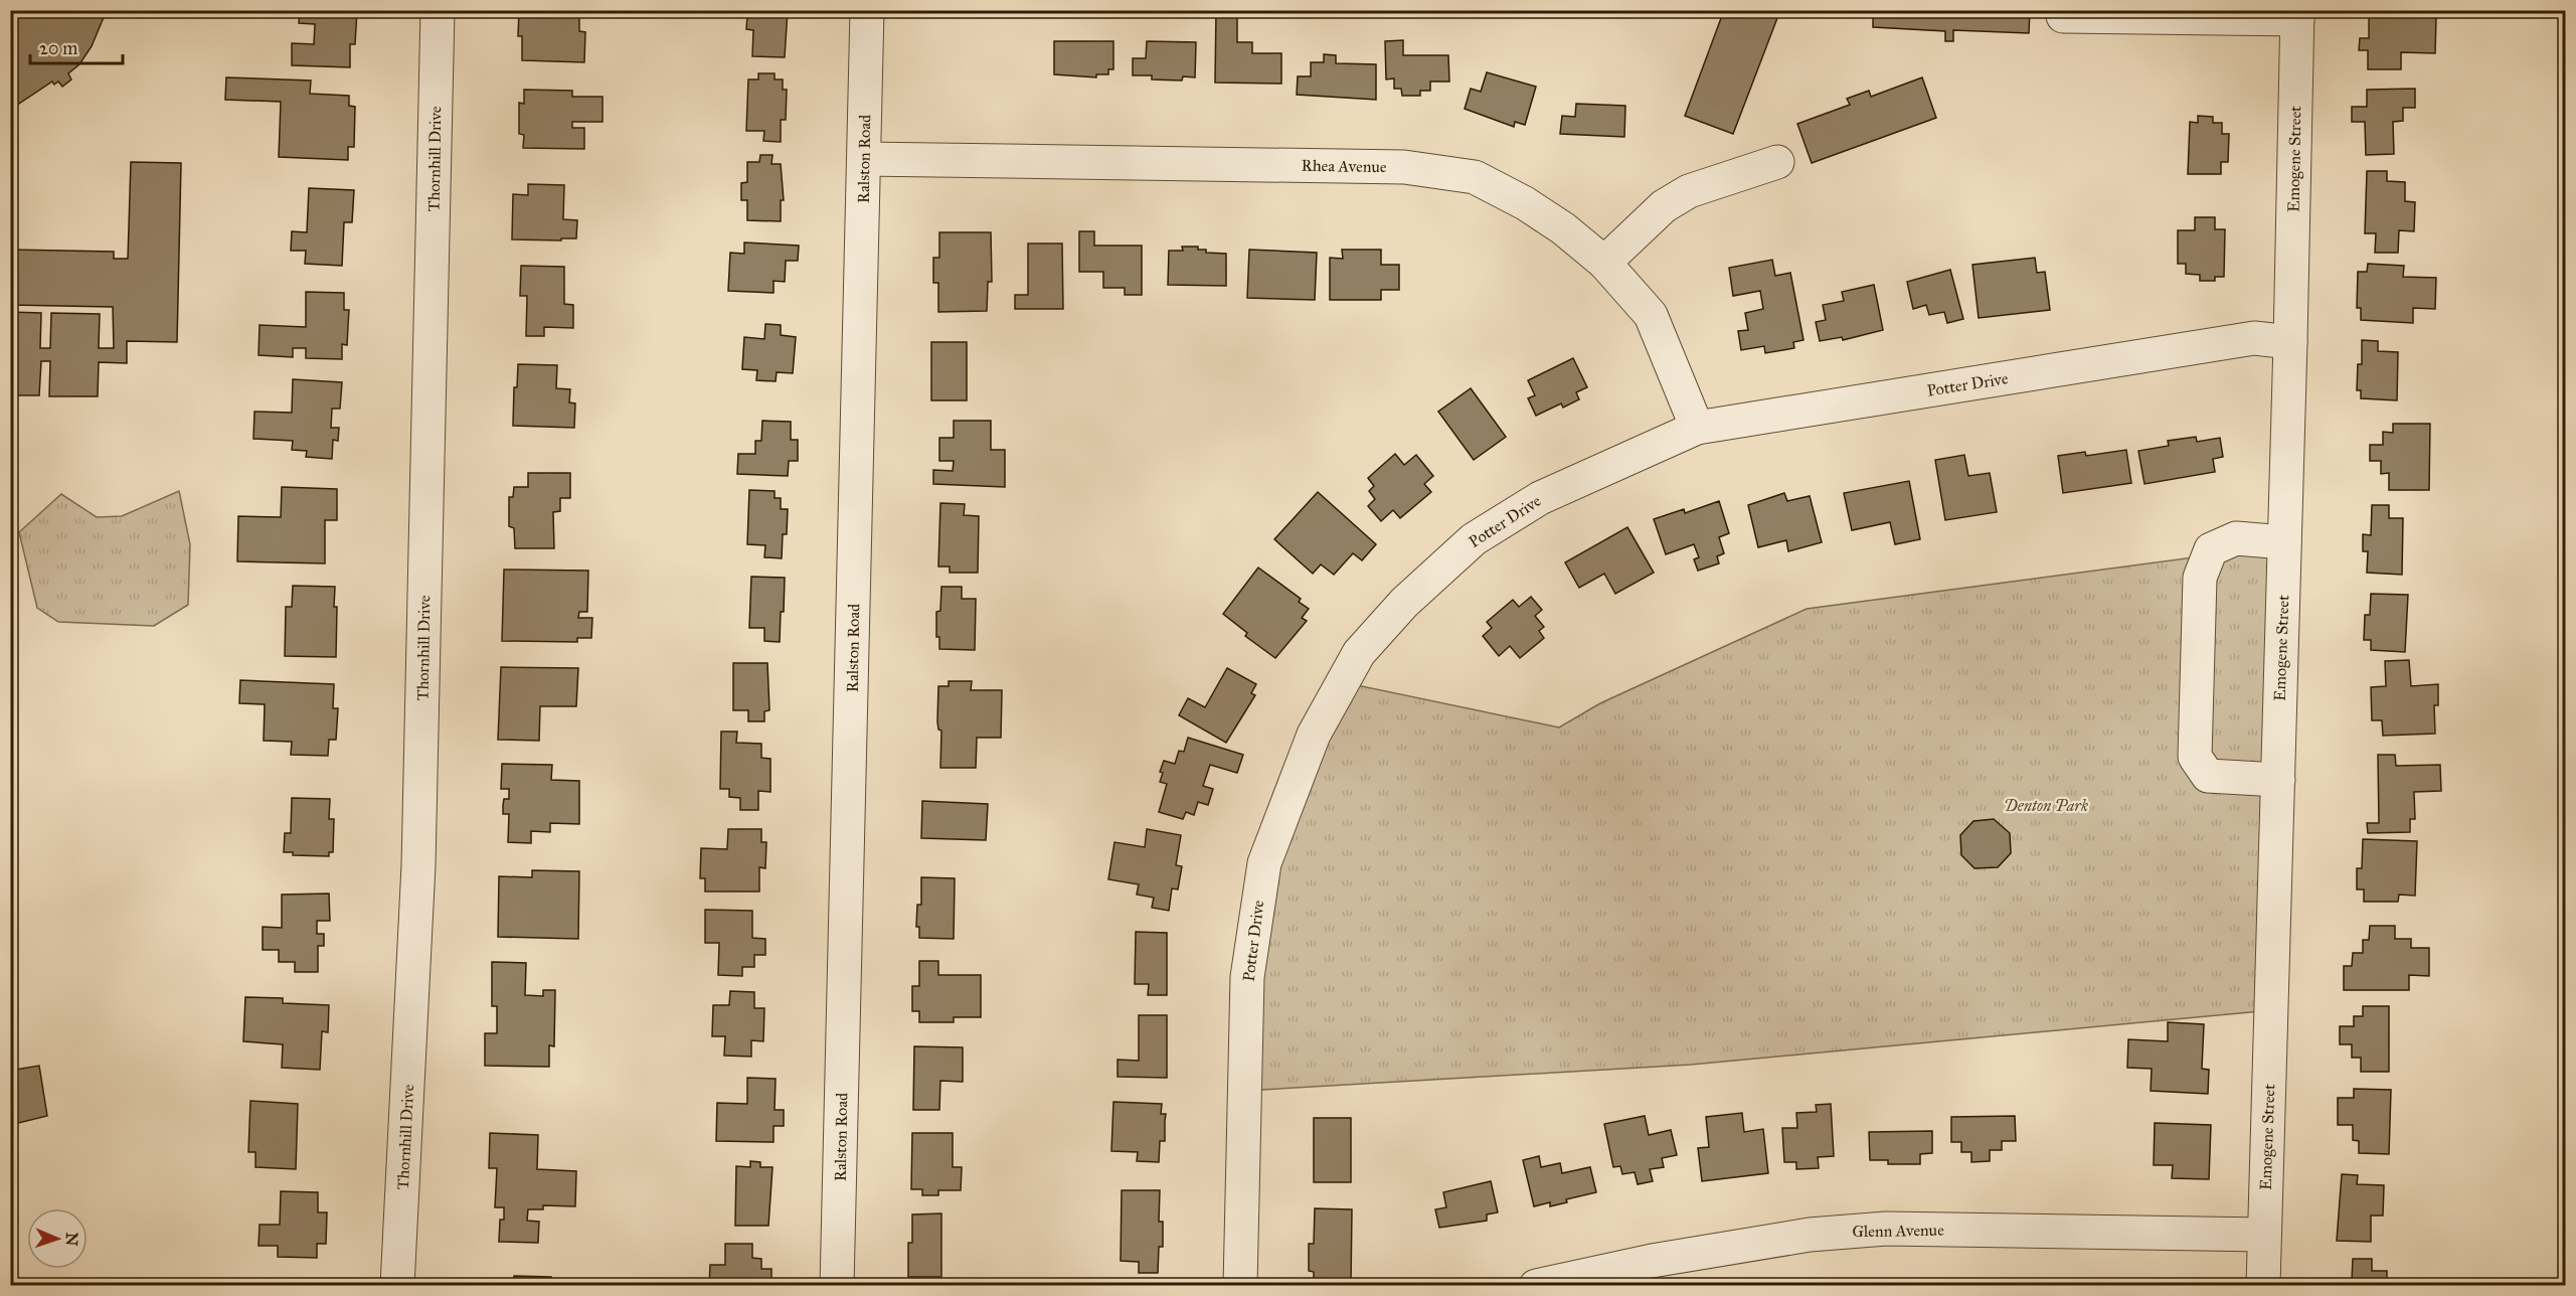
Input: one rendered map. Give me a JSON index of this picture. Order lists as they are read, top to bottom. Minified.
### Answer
{"streets":{"street":["Thornhill Drive","Ralston Road","Emogene Street","Rhea Avenue","Potter Drive","Glenn Avenue"]},"crossings":[["Ralston Road","Rhea Avenue"],["Emogene Street","Potter Drive"],["Emogene Street","Glenn Avenue"],["Rhea Avenue","Potter Drive"]],"parks":["Denton Park"],"scale_bar":"20 m","north":"right"}
